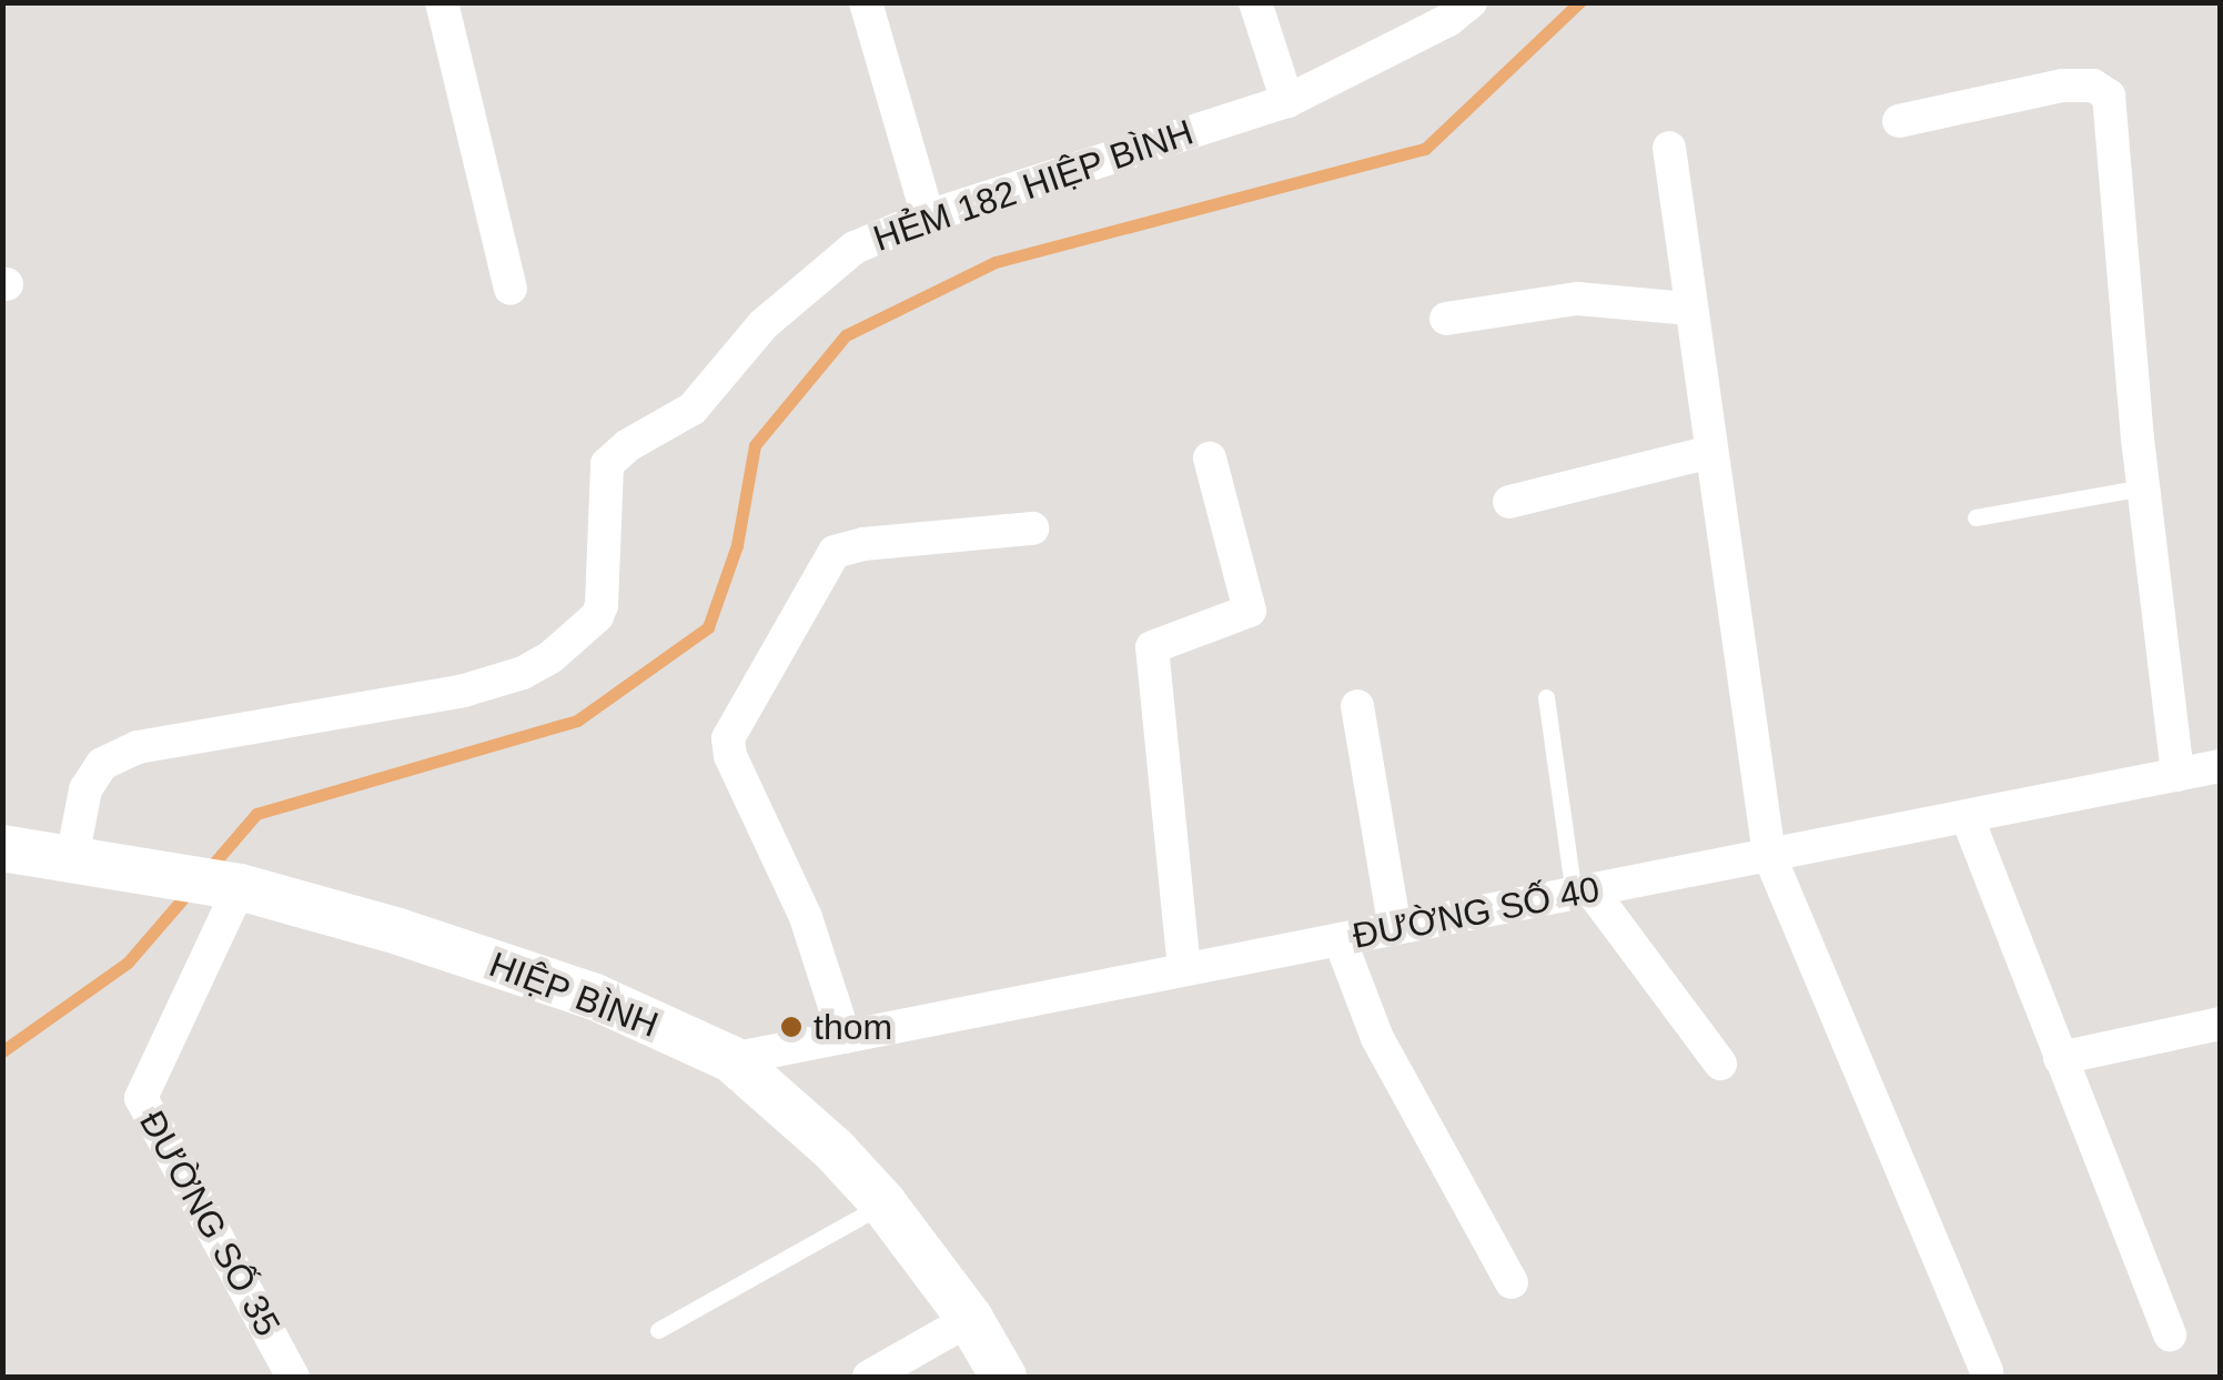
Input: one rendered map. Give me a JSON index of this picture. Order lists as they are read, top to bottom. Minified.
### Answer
{"streets":{"main road":["HIỆP BÌNH"],"street":["HẺM 182 HIỆP BÌNH","ĐƯỜNG SỐ 40","ĐƯỜNG SỐ 35"]},"crossings":[["HẺM 182 HIỆP BÌNH","HIỆP BÌNH"],["ĐƯỜNG SỐ 40","HIỆP BÌNH"],["HIỆP BÌNH","ĐƯỜNG SỐ 35"]],"places":["thom"]}
